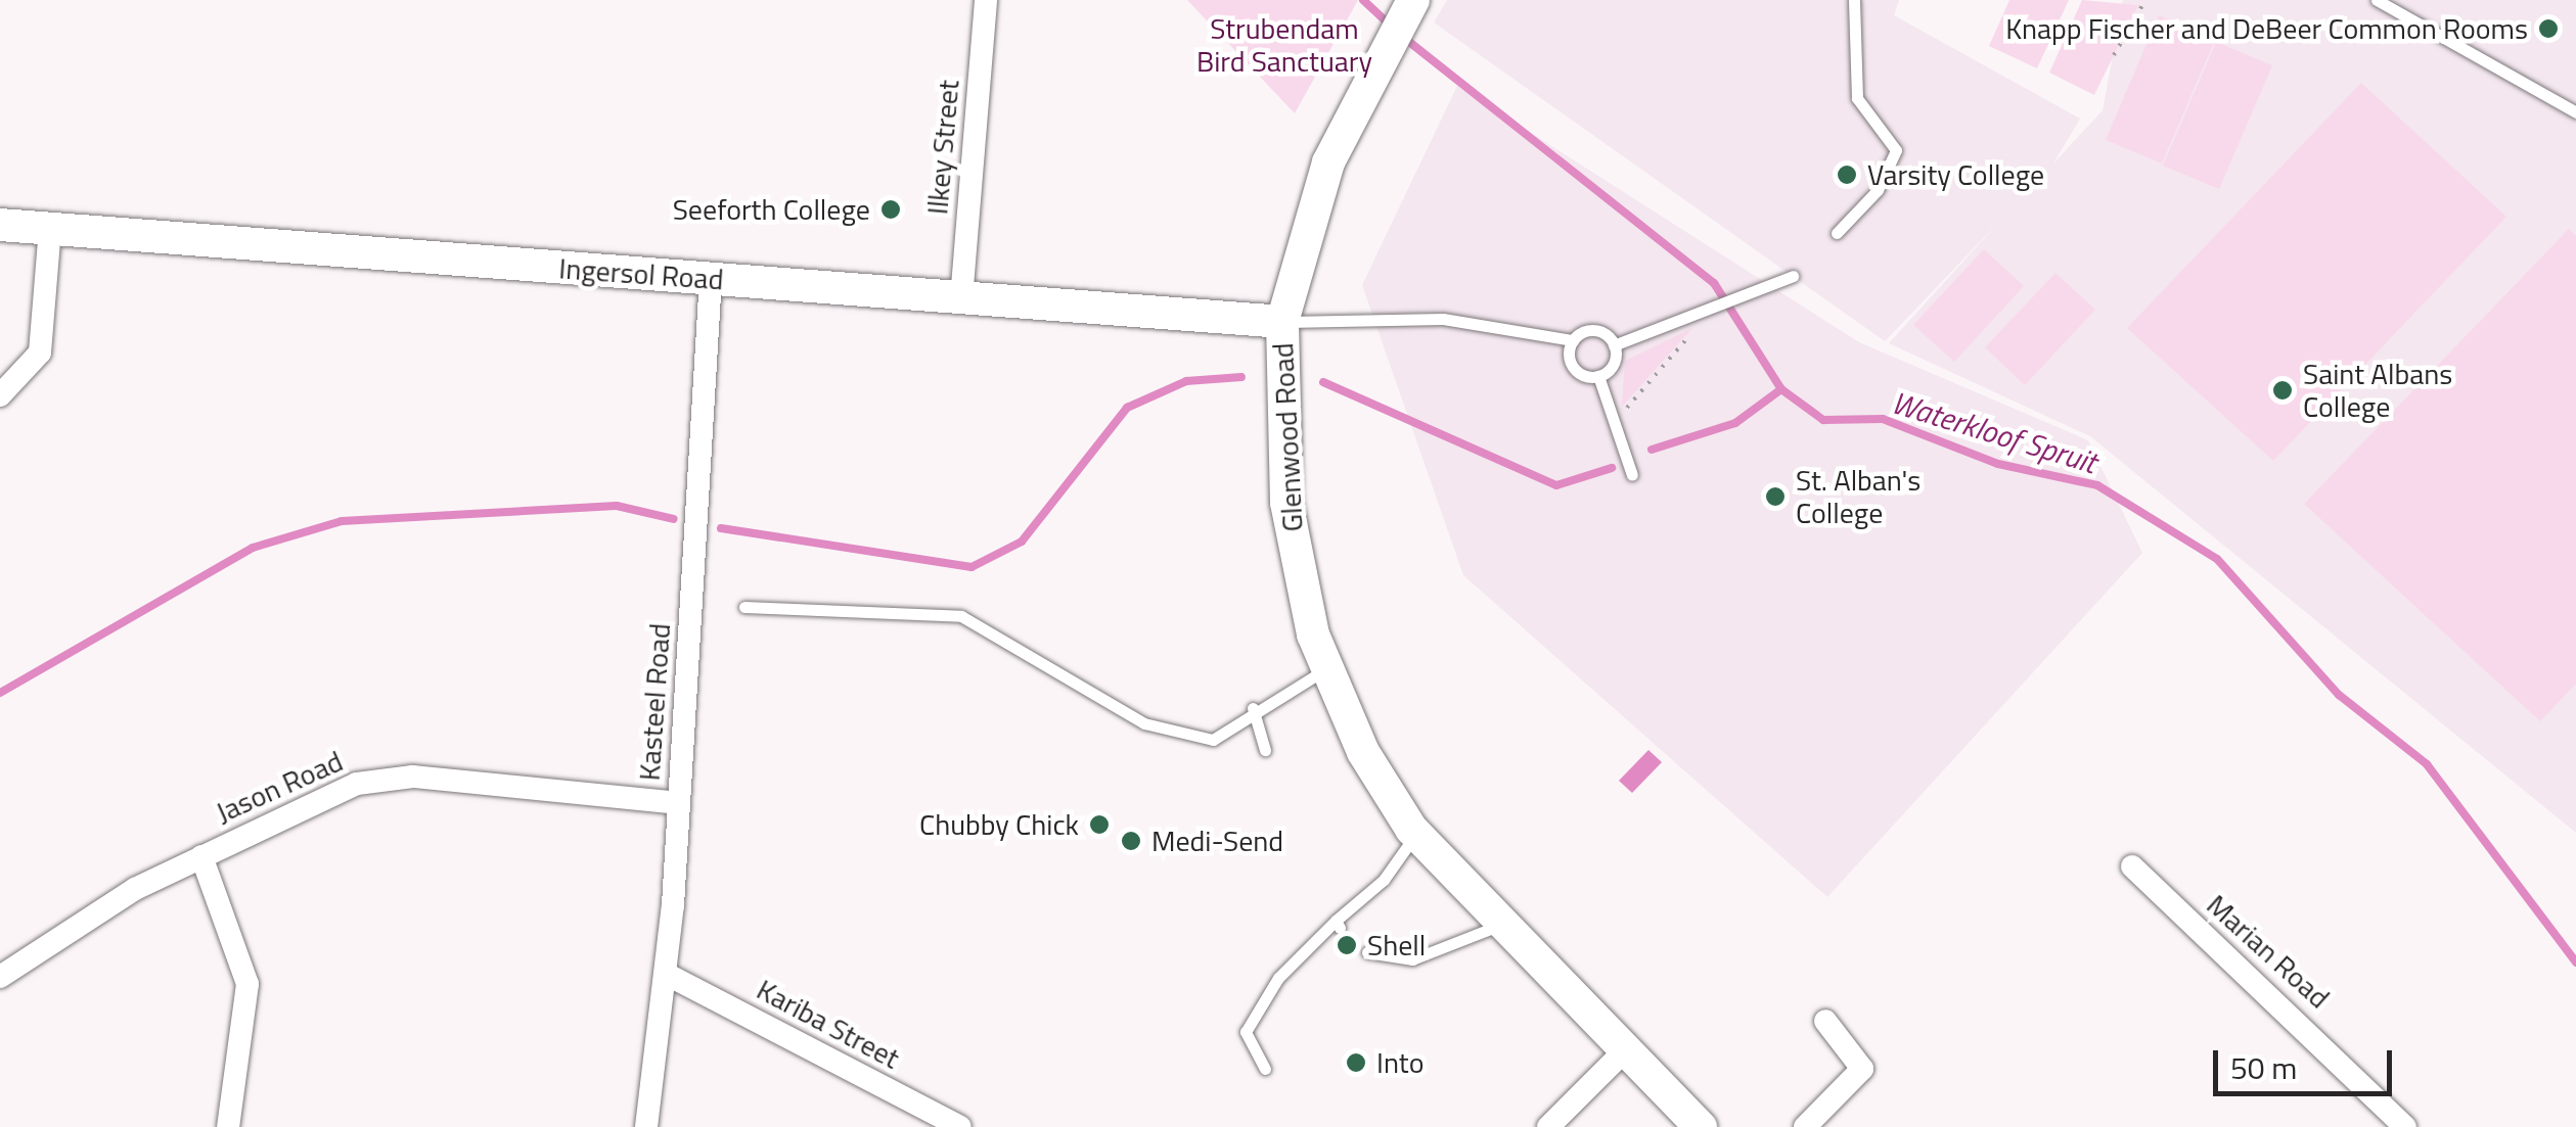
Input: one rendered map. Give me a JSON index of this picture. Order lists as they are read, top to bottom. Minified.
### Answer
{"streets":{"street":["Ilkey Street","Ingersol Road","Glenwood Road","Kasteel Road","Jason Road","Marian Road","Kariba Street"]},"crossings":[["Ilkey Street","Ingersol Road"],["Ingersol Road","Glenwood Road"],["Ingersol Road","Kasteel Road"],["Kasteel Road","Jason Road"],["Kasteel Road","Kariba Street"]],"water":["Waterkloof Spruit"],"parks":["Strubendam Bird Sanctuary"],"places":["Knapp Fischer and DeBeer Common Rooms","Varsity College","Seeforth College","Saint Albans College","St. Alban's College","Chubby Chick","Medi-Send","Shell","Into"],"scale_bar":"50 m"}
